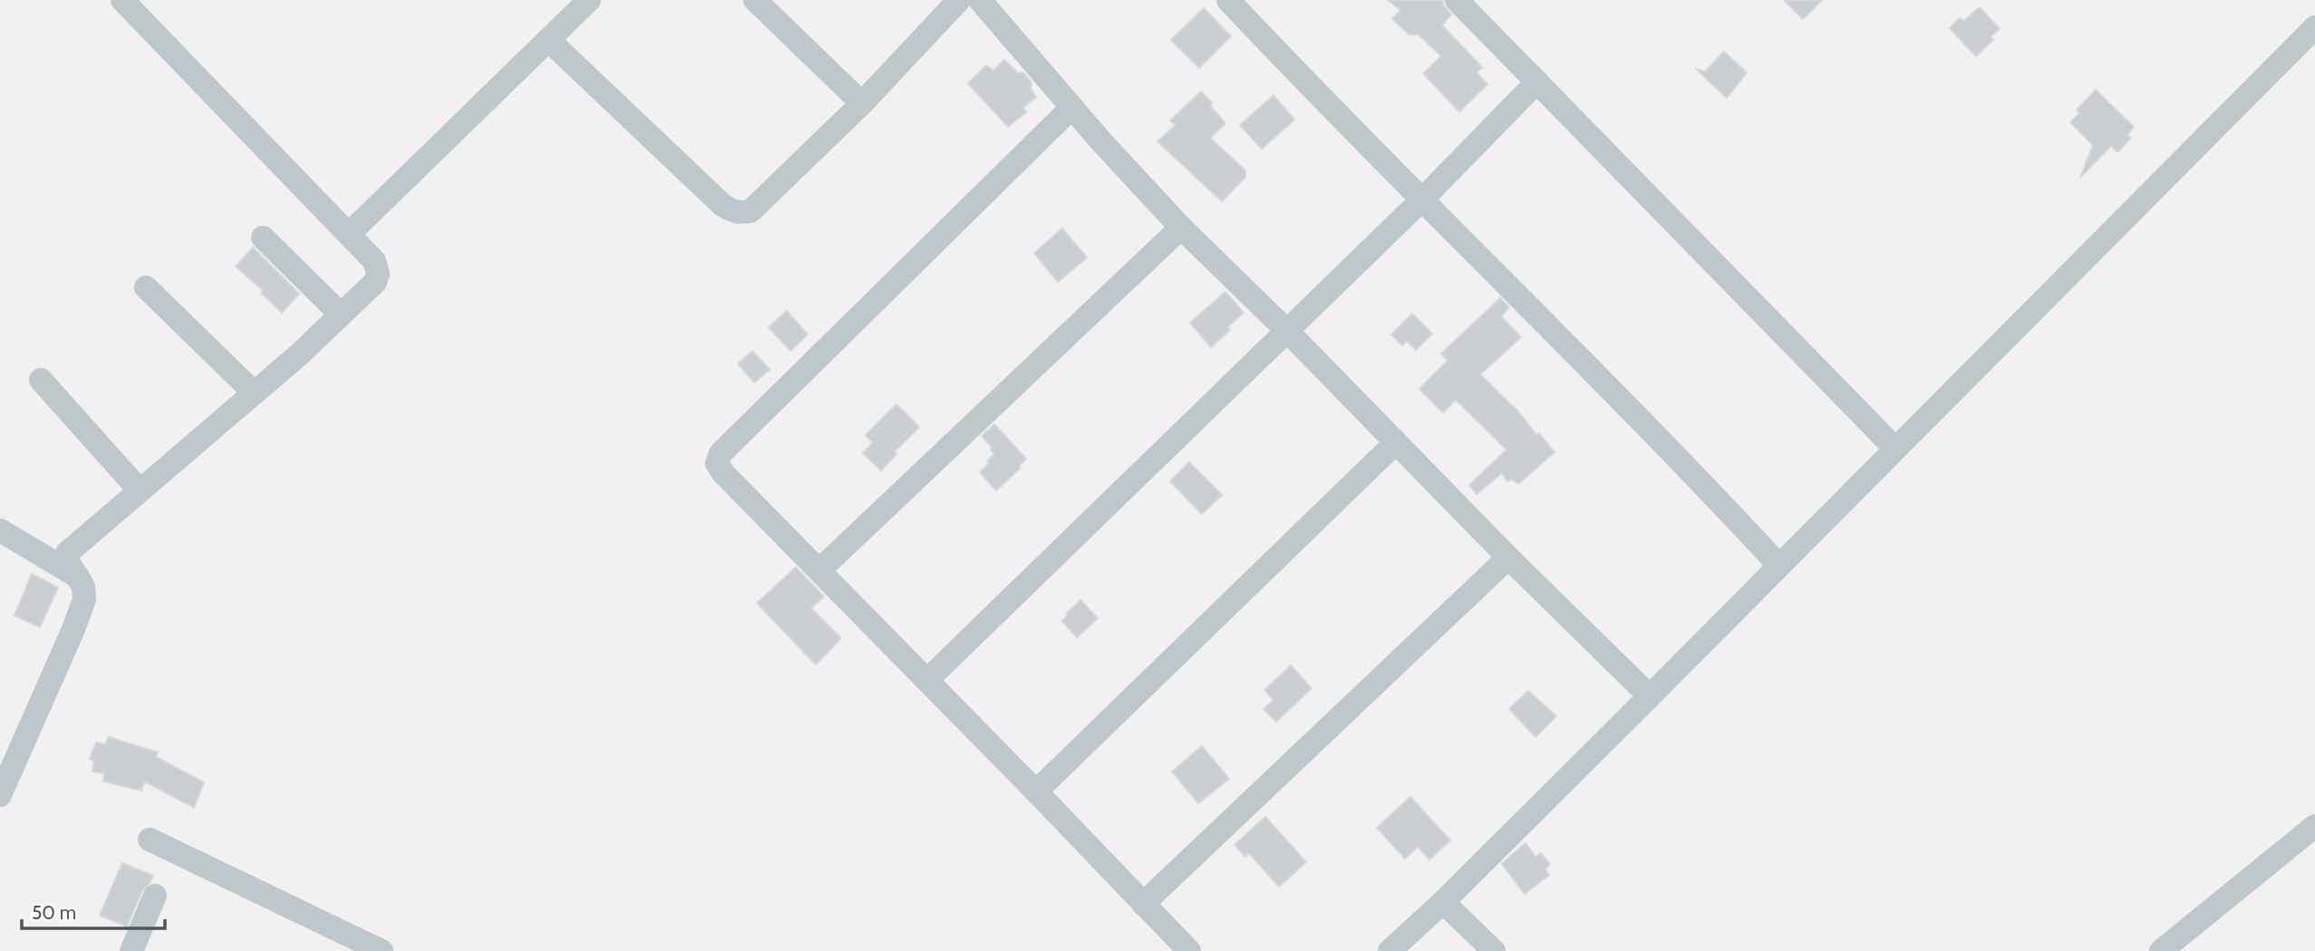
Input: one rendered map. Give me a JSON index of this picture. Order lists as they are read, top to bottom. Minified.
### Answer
{"scale_bar":"50 m"}
